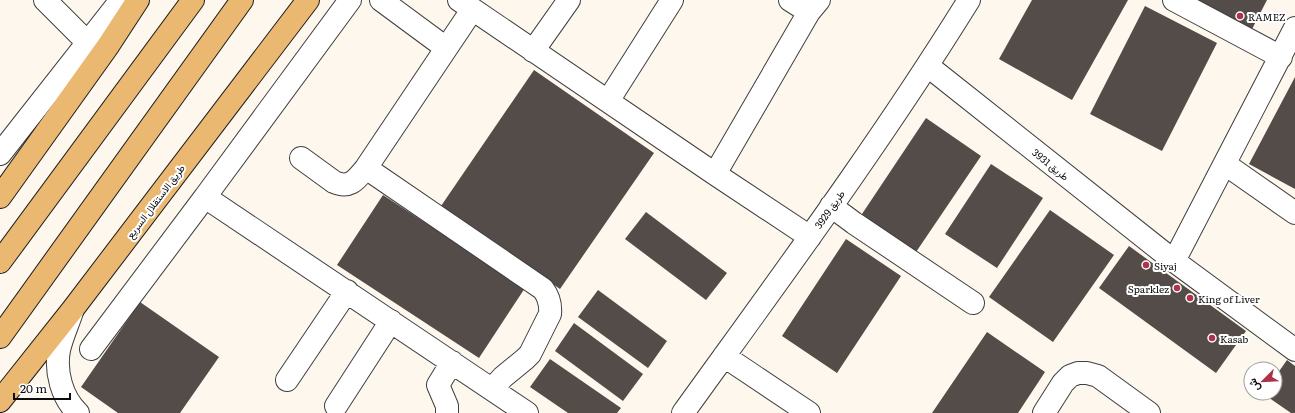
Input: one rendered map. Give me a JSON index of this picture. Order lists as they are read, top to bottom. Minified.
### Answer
{"streets":{"main road":["طريق الاستقلال السريع"],"street":["طريق 3931","طريق 3929"]},"crossings":[["طريق 3931","طريق 3929"]],"places":["RAMEZ","Siyaj","Sparklez","King of Liver","Kasab"],"scale_bar":"20 m","north":"bottom left"}
